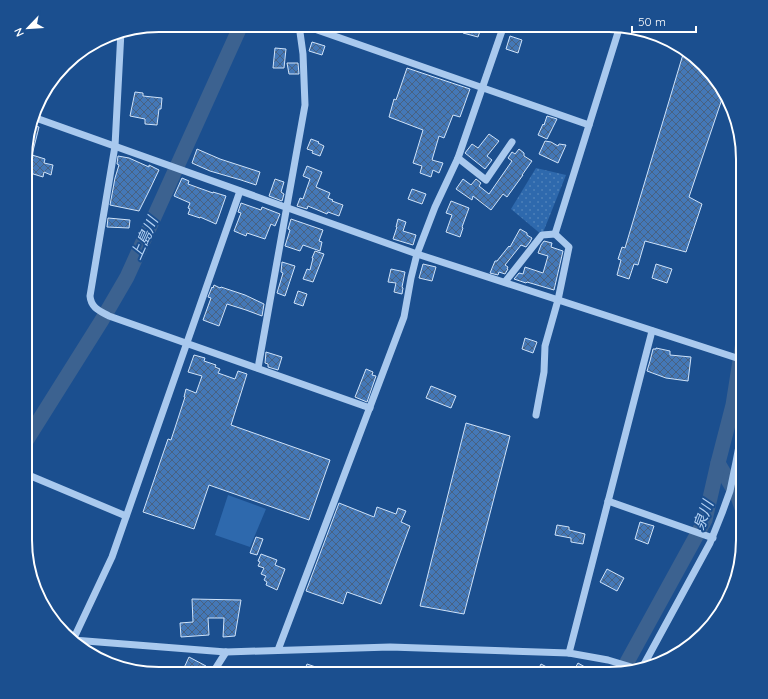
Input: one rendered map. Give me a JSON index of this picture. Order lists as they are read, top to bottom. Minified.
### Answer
{"water":["上島川","泉川"],"scale_bar":"50 m","north":"bottom left"}
